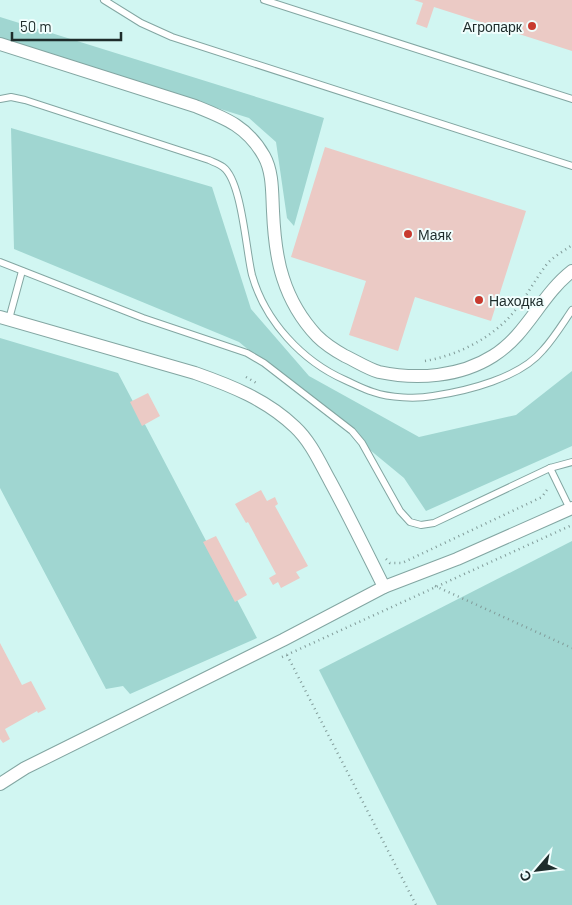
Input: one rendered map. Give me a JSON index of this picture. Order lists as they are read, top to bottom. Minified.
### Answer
{"places":["Агропарк","Маяк","Находка"],"scale_bar":"50 m","north":"bottom left"}
